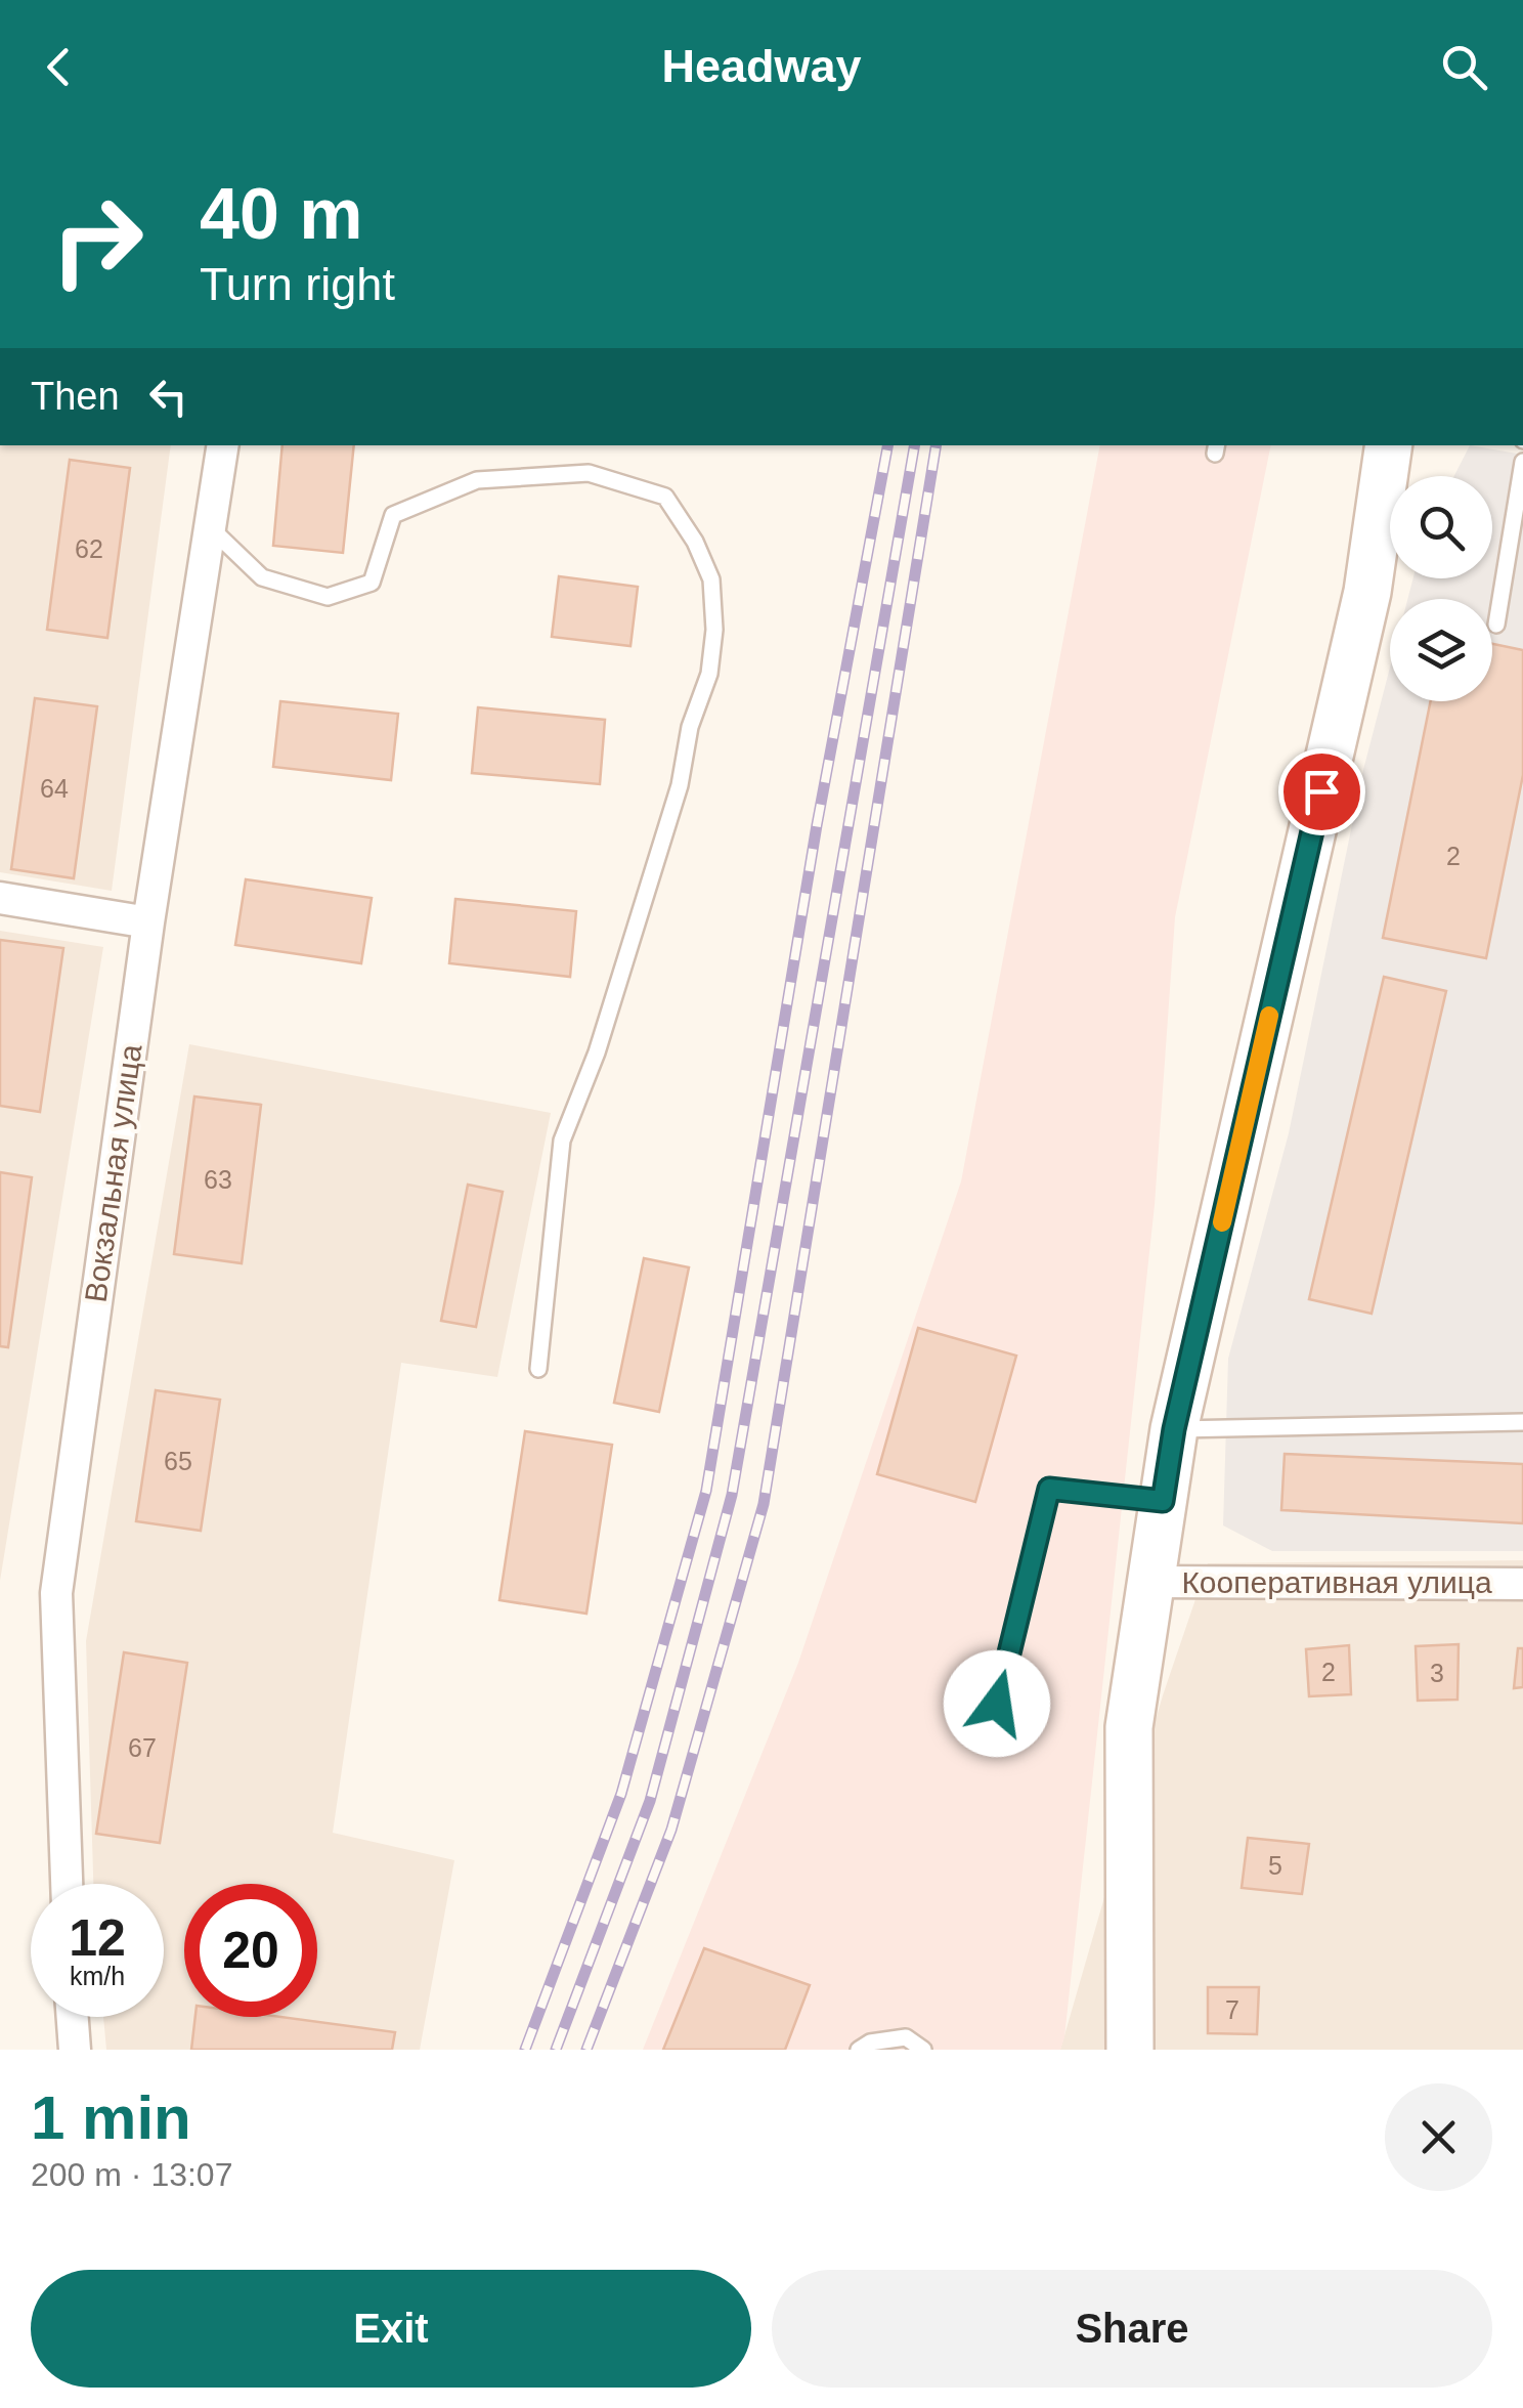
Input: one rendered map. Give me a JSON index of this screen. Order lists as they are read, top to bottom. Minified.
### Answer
{"streets":{"street":["Вокзальная улица","Кооперативная улица"]},"house_numbers":["62","64","2","63","65","2","3","67","5","7"],"page":{"header":"Headway","turn":["40 m","Turn right"],"then":"Then","speed":"12 km/h","limit":"20","heading":["1 min","200 m · 13:07"],"buttons":["Exit","Share"]}}
